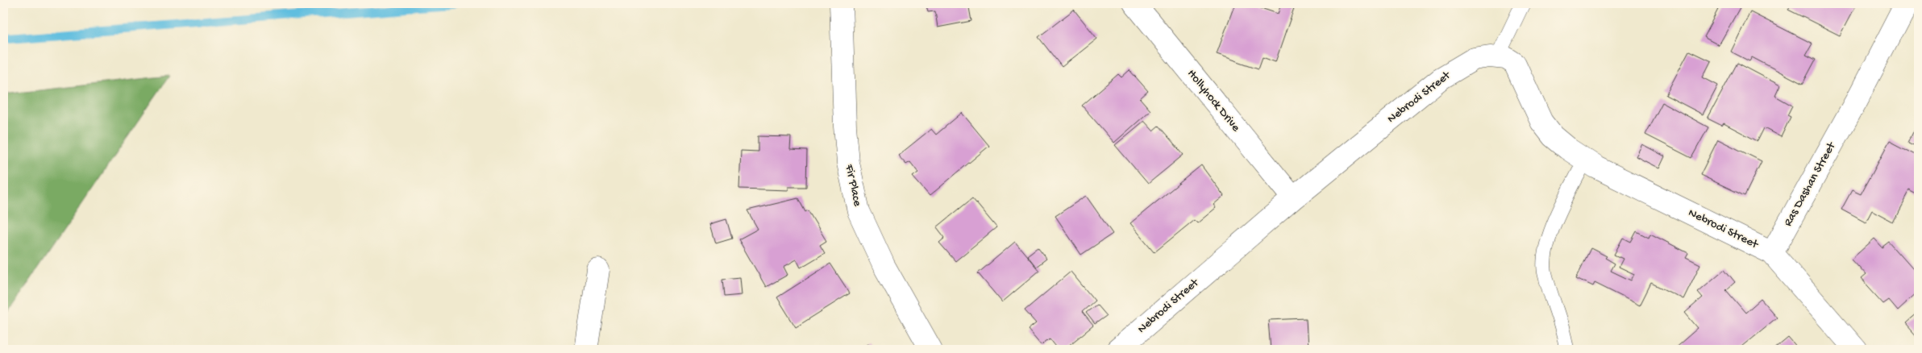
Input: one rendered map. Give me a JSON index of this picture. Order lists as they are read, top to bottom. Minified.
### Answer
{"streets":{"street":["Nebrodi Street","Hollyhock Drive","Ras Dashan Street","Fir Place"]},"crossings":[["Nebrodi Street","Hollyhock Drive"],["Nebrodi Street","Ras Dashan Street"]]}
